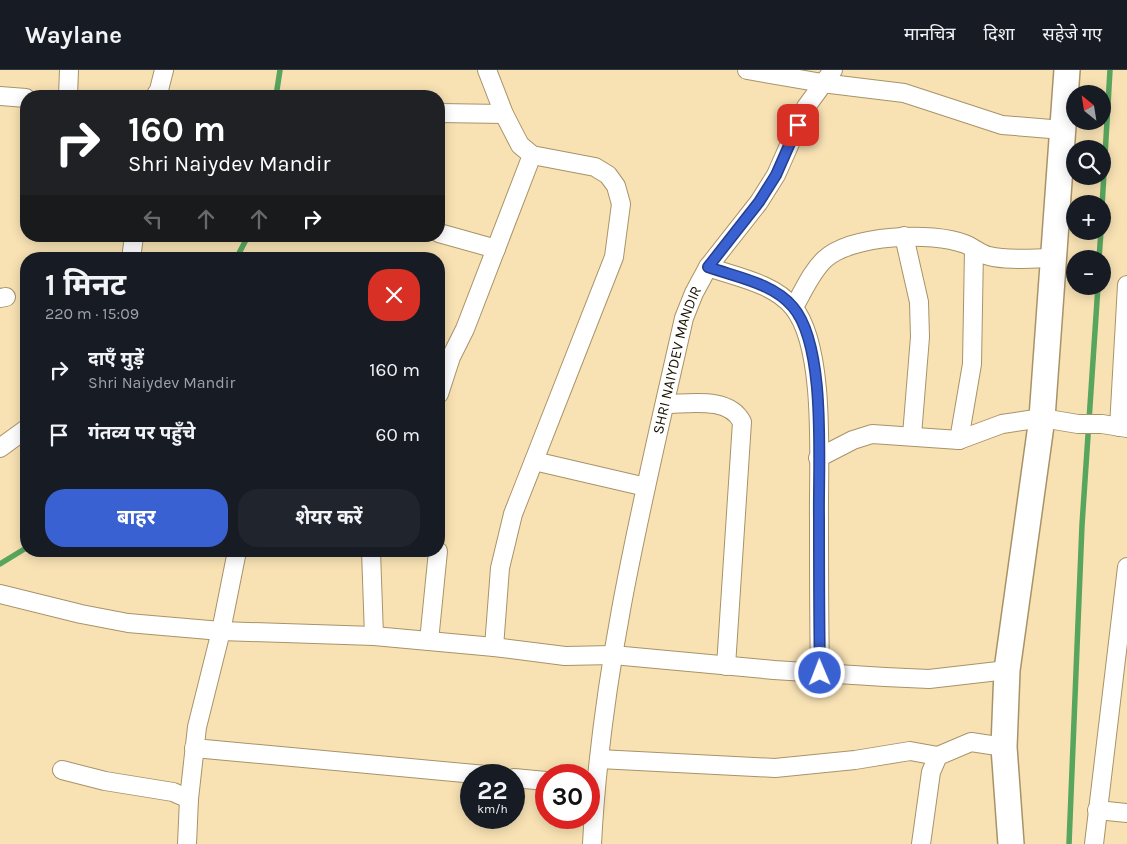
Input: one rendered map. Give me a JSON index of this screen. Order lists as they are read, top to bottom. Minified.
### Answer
{"streets":{"street":["SHRI NAIYDEV MANDIR"]},"north":"top left","page":{"header":"Waylane","nav":["मानचित्र","दिशा","सहेजे गए"],"map_buttons":["+","−"],"turn":["160 m","Shri Naiydev Mandir"],"heading":["1 मिनट","220 m · 15:09"],"list":[{"name":"दाएँ मुड़ें","note":"Shri Naiydev Mandir","value":"160 m"},{"name":"गंतव्य पर पहुँचे","value":"60 m"}],"buttons":["बाहर","शेयर करें"],"speed":"22 km/h","limit":"30"}}
